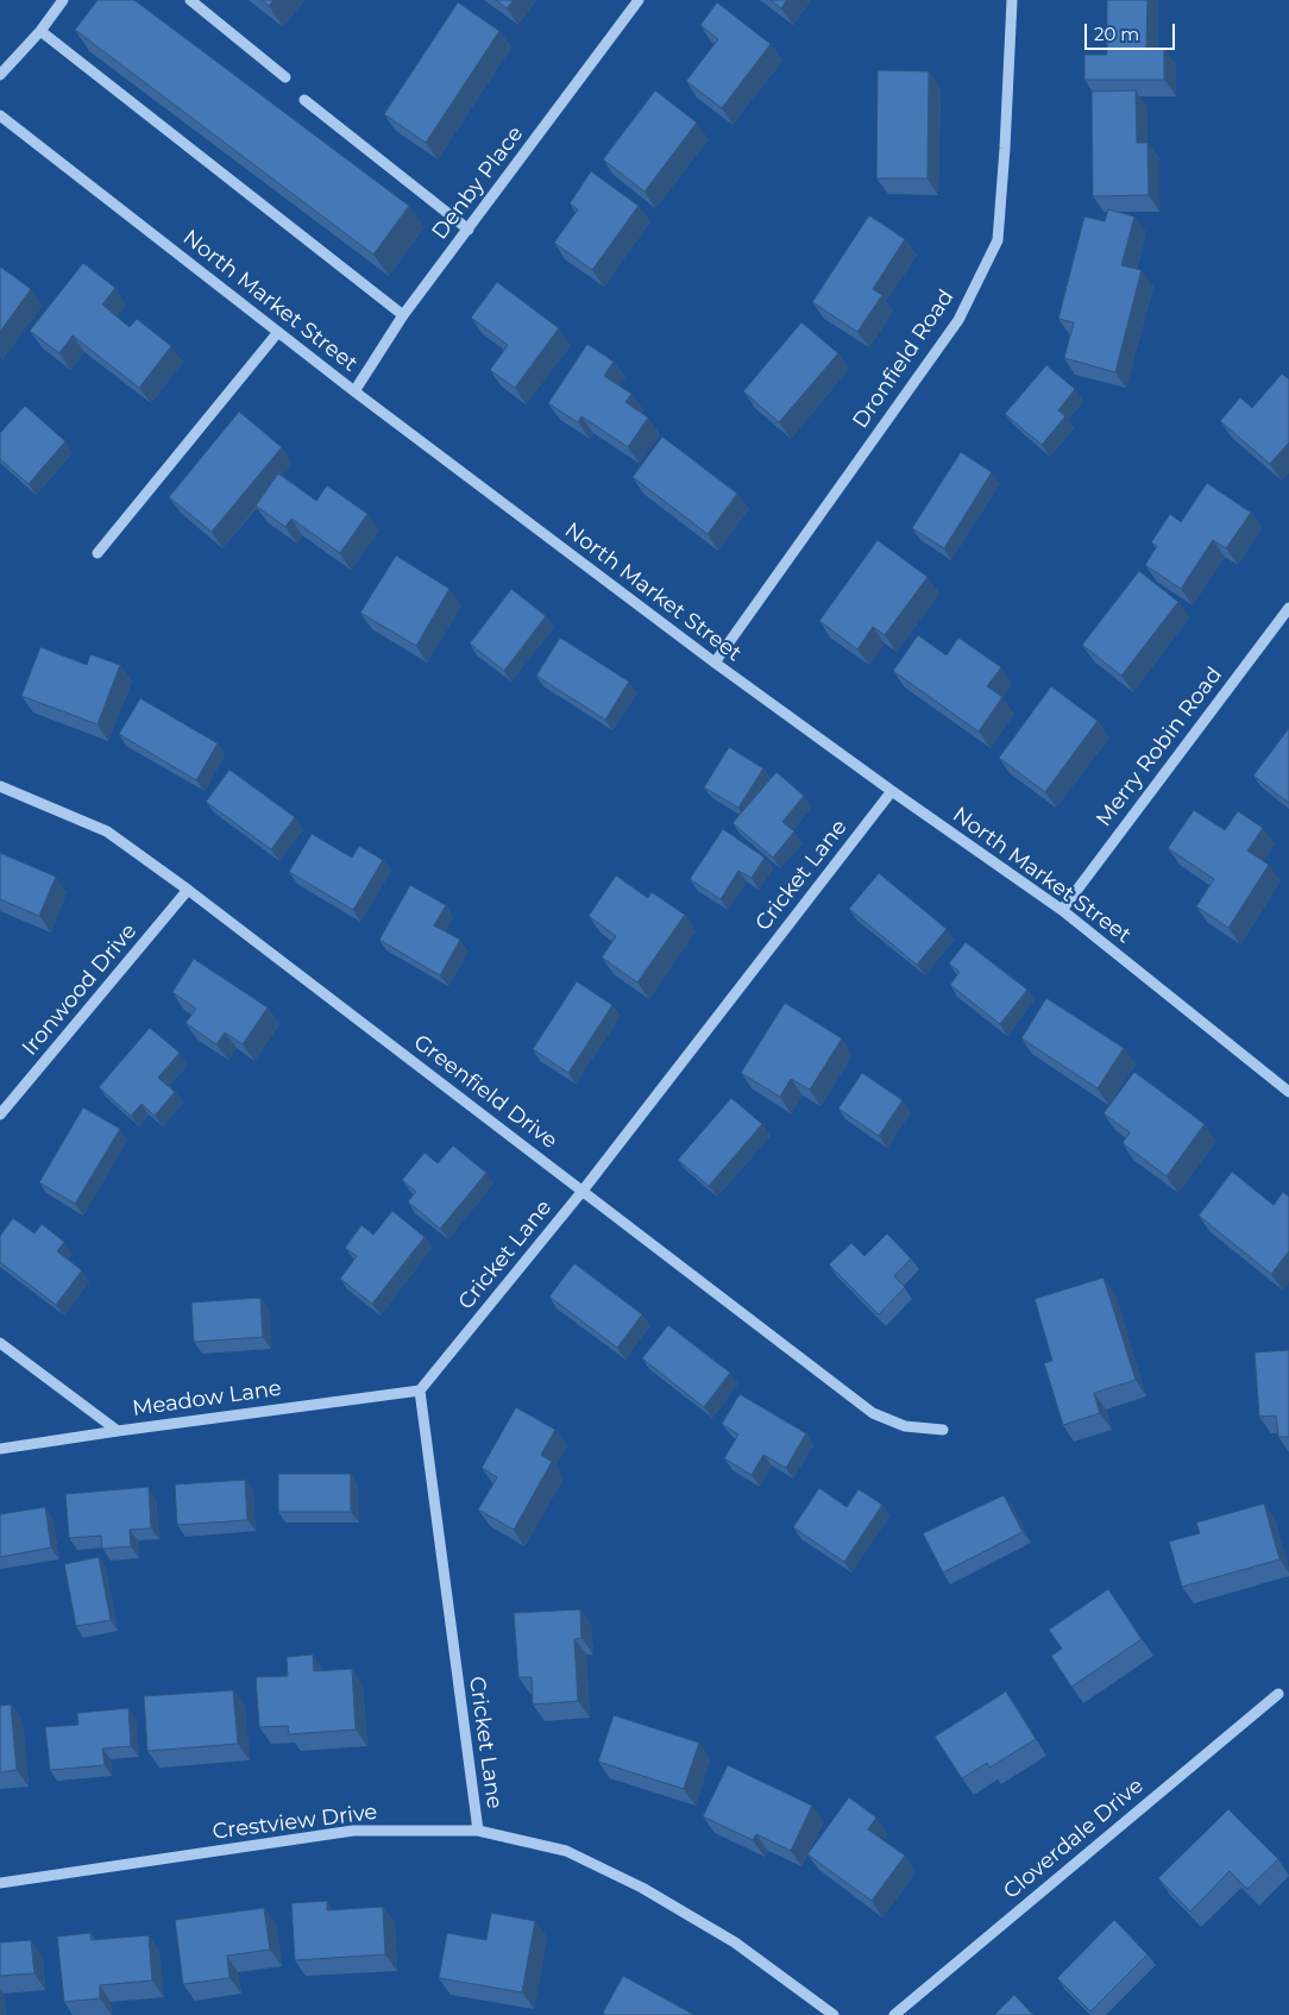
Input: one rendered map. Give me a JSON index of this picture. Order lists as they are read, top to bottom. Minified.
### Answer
{"streets":{"street":["Denby Place","North Market Street","Dronfield Road","Merry Robin Road","Cricket Lane","Ironwood Drive","Greenfield Drive","Meadow Lane","Crestview Drive","Cloverdale Drive"]},"crossings":[["Denby Place","North Market Street"],["North Market Street","Dronfield Road"],["North Market Street","Merry Robin Road"],["North Market Street","Cricket Lane"],["Cricket Lane","Greenfield Drive"],["Cricket Lane","Meadow Lane"],["Cricket Lane","Crestview Drive"],["Ironwood Drive","Greenfield Drive"]],"scale_bar":"20 m"}
